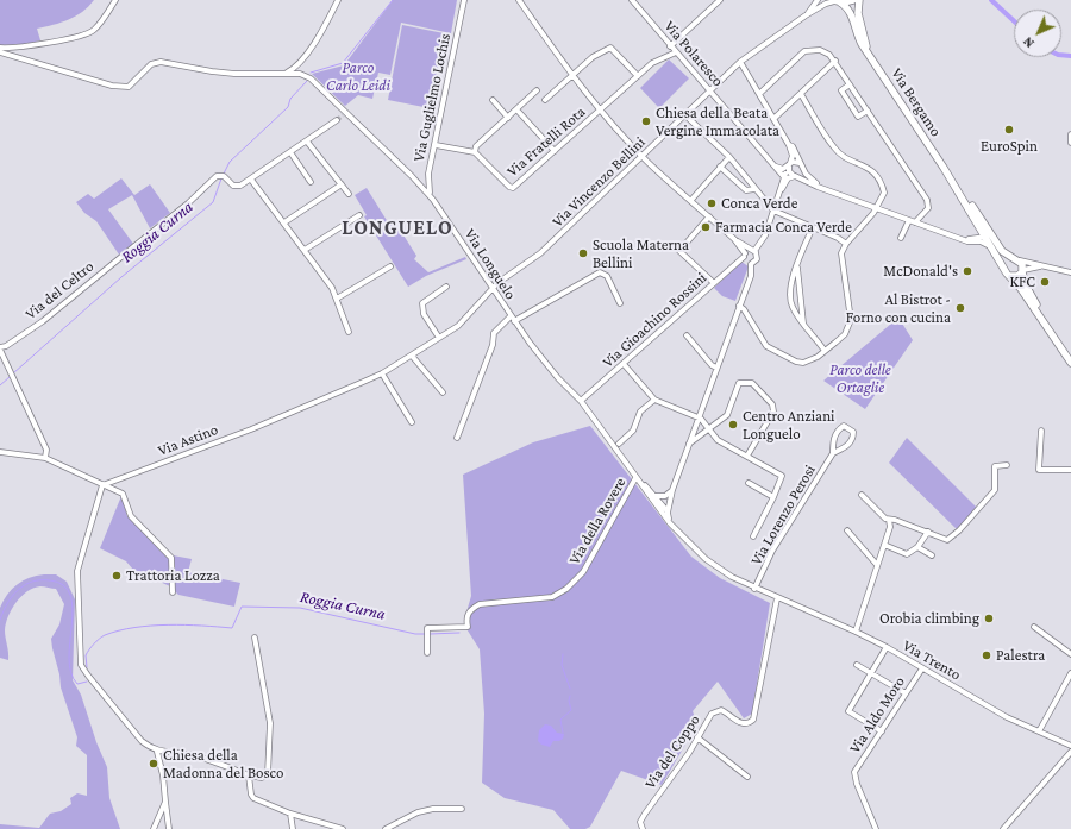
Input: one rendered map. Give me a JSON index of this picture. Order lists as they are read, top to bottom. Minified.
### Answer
{"streets":{"main road":["Via Bergamo"],"street":["Via Polaresco","Via Guglielmo Lochis","Via Fratelli Rota","Via Vincenzo Bellini","Via Longuelo","Via del Celtro","Via Gioachino Rossini","Via Astino","Via Lorenzo Perosi","Via della Rovere","Via Trento","Via Aldo Moro","Via del Coppo"]},"crossings":[["Via Polaresco","Via Fratelli Rota"],["Via Polaresco","Via Vincenzo Bellini"],["Via Guglielmo Lochis","Via Longuelo"],["Via Bergamo","Via Vincenzo Bellini"],["Via Vincenzo Bellini","Via Longuelo"],["Via Vincenzo Bellini","Via Astino"],["Via Longuelo","Via Gioachino Rossini"],["Via Longuelo","Via Astino"],["Via Longuelo","Via Lorenzo Perosi"],["Via Longuelo","Via della Rovere"],["Via Longuelo","Via Trento"],["Via Longuelo","Via del Coppo"],["Via Trento","Via Aldo Moro"],["Via Trento","Via del Coppo"]],"districts":["LONGUELO"],"water":["Roggia Curna"],"parks":["Parco Carlo Leidi","Parco delle Ortaglie"],"places":["Chiesa della Beata Vergine Immacolata","EuroSpin","Conca Verde","Farmacia Conca Verde","Scuola Materna Bellini","McDonald's","KFC","Al Bistrot - Forno con cucina","Centro Anziani Longuelo","Trattoria Lozza","Orobia climbing","Palestra","Chiesa della Madonna del Bosco"],"north":"bottom left"}
